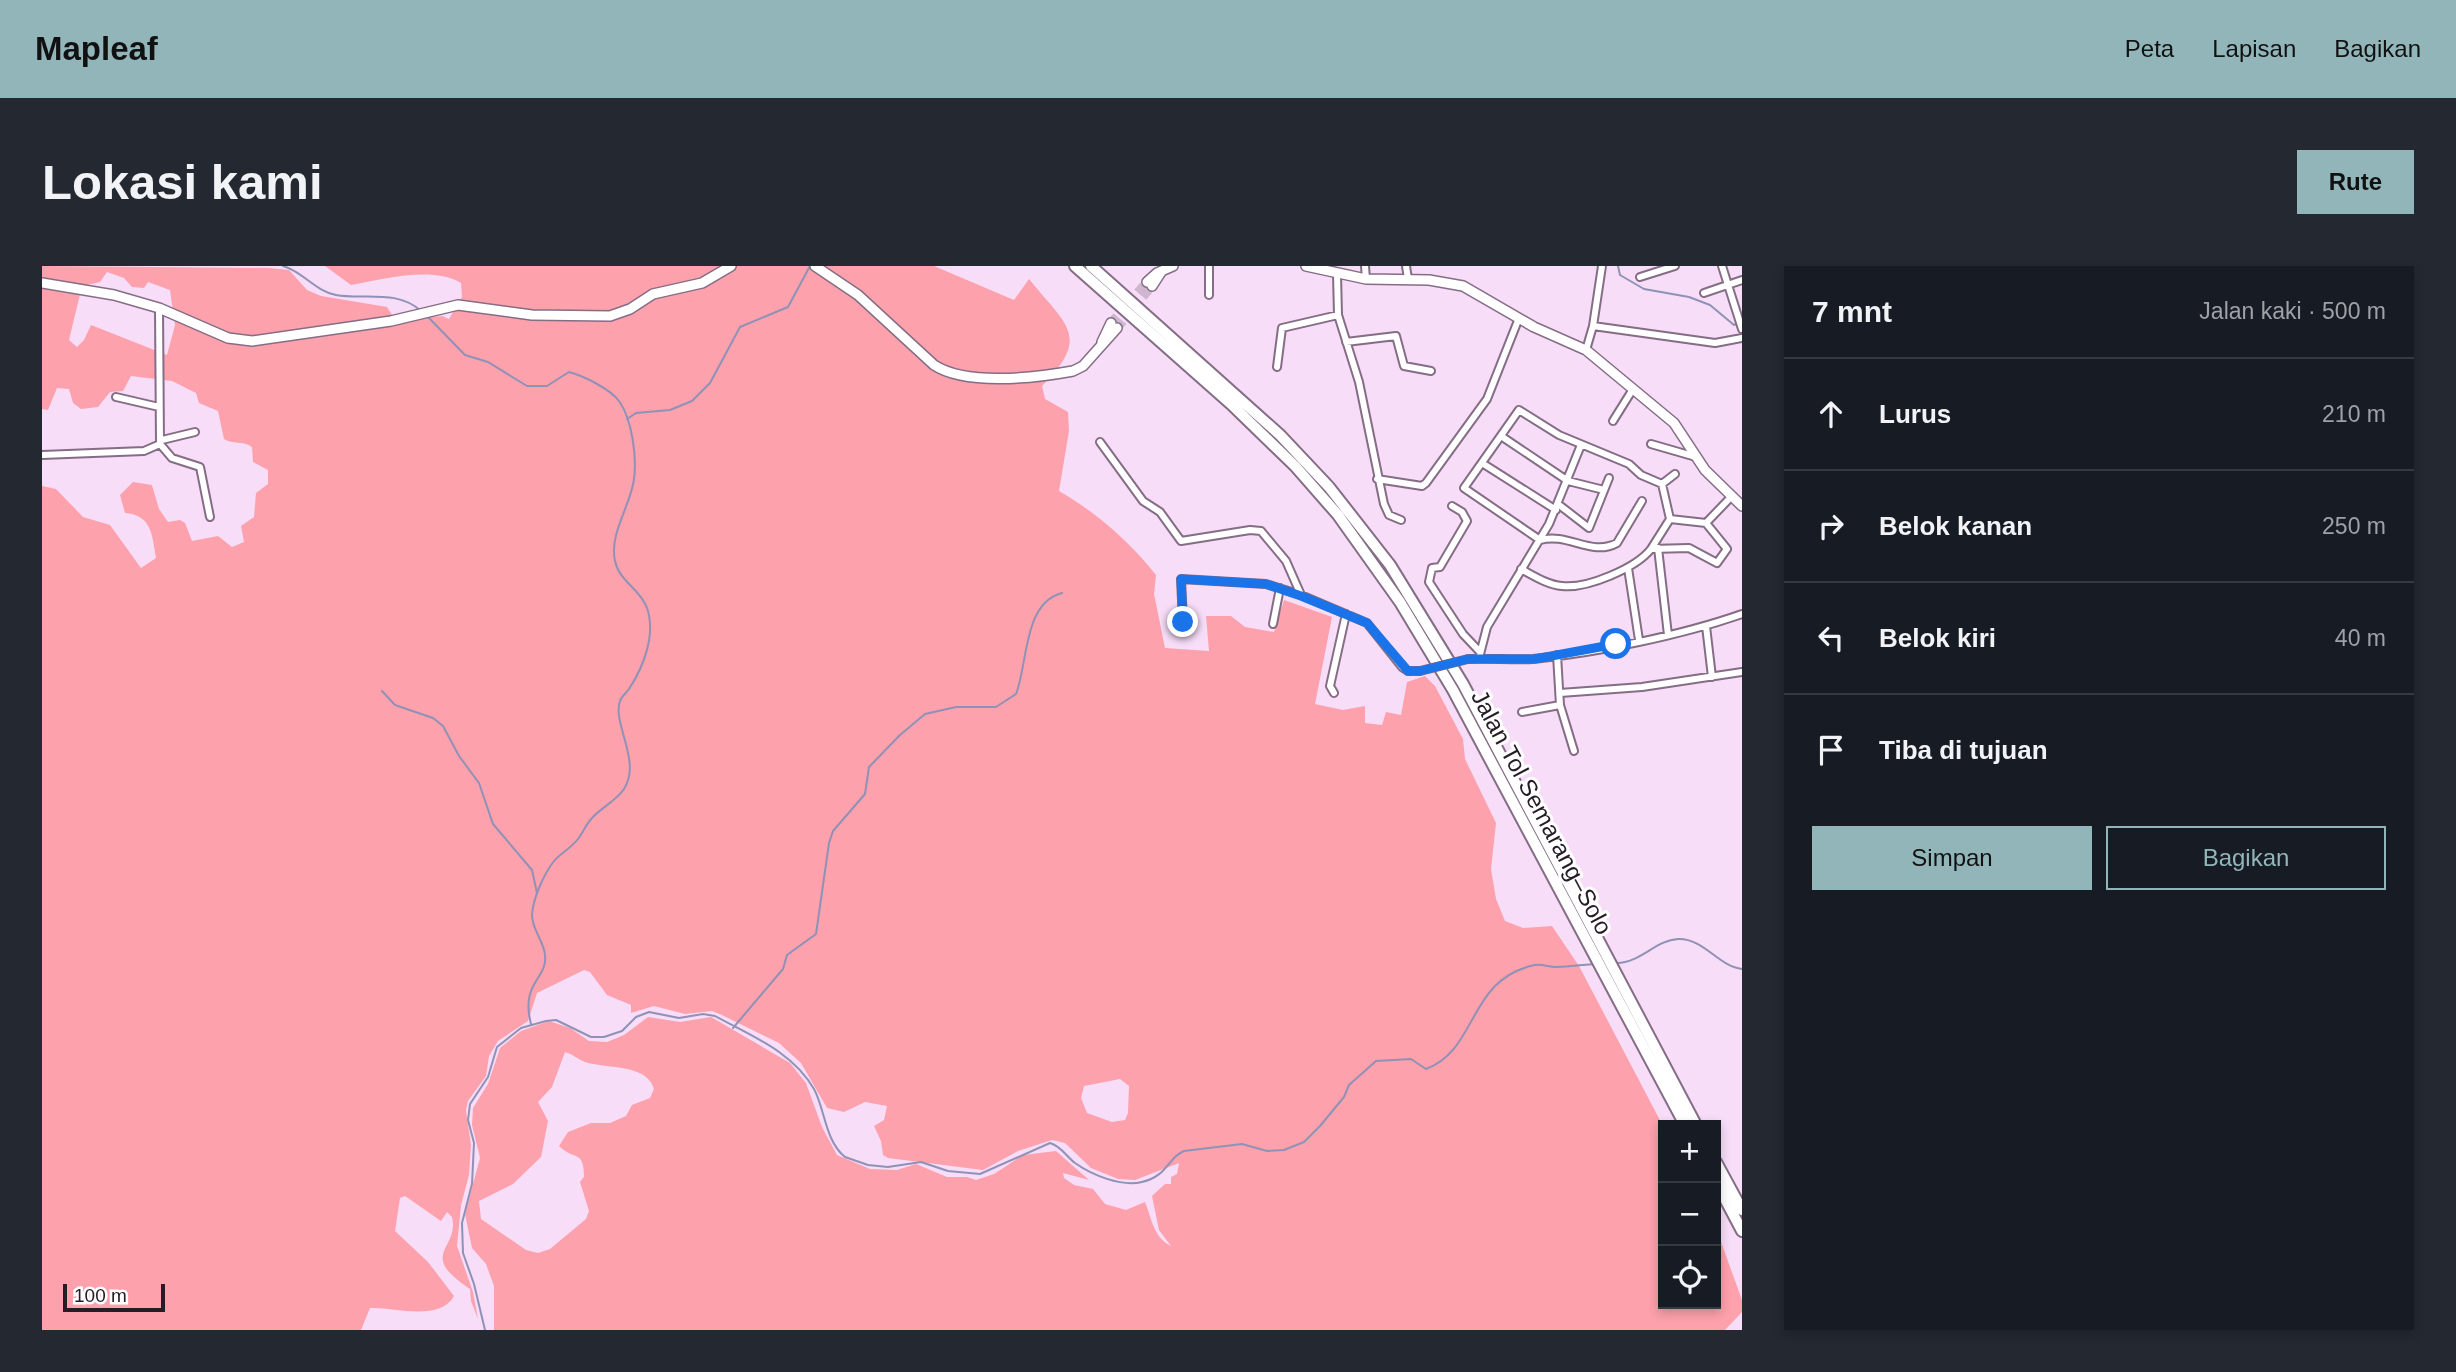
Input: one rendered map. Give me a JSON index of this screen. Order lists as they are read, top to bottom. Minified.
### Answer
{"streets":{"highway":["Jalan Tol Semarang–Solo"]},"scale_bar":"100 m","page":{"header":"Mapleaf","nav":["Peta","Lapisan","Bagikan"],"buttons":["Rute",["Simpan","Bagikan"]],"title":"Lokasi kami","heading":["7 mnt","Jalan kaki · 500 m"],"list":[["Lurus","210 m"],["Belok kanan","250 m"],["Belok kiri","40 m"],"Tiba di tujuan"],"map_buttons":["+","−"],"scale":"100 m"}}
